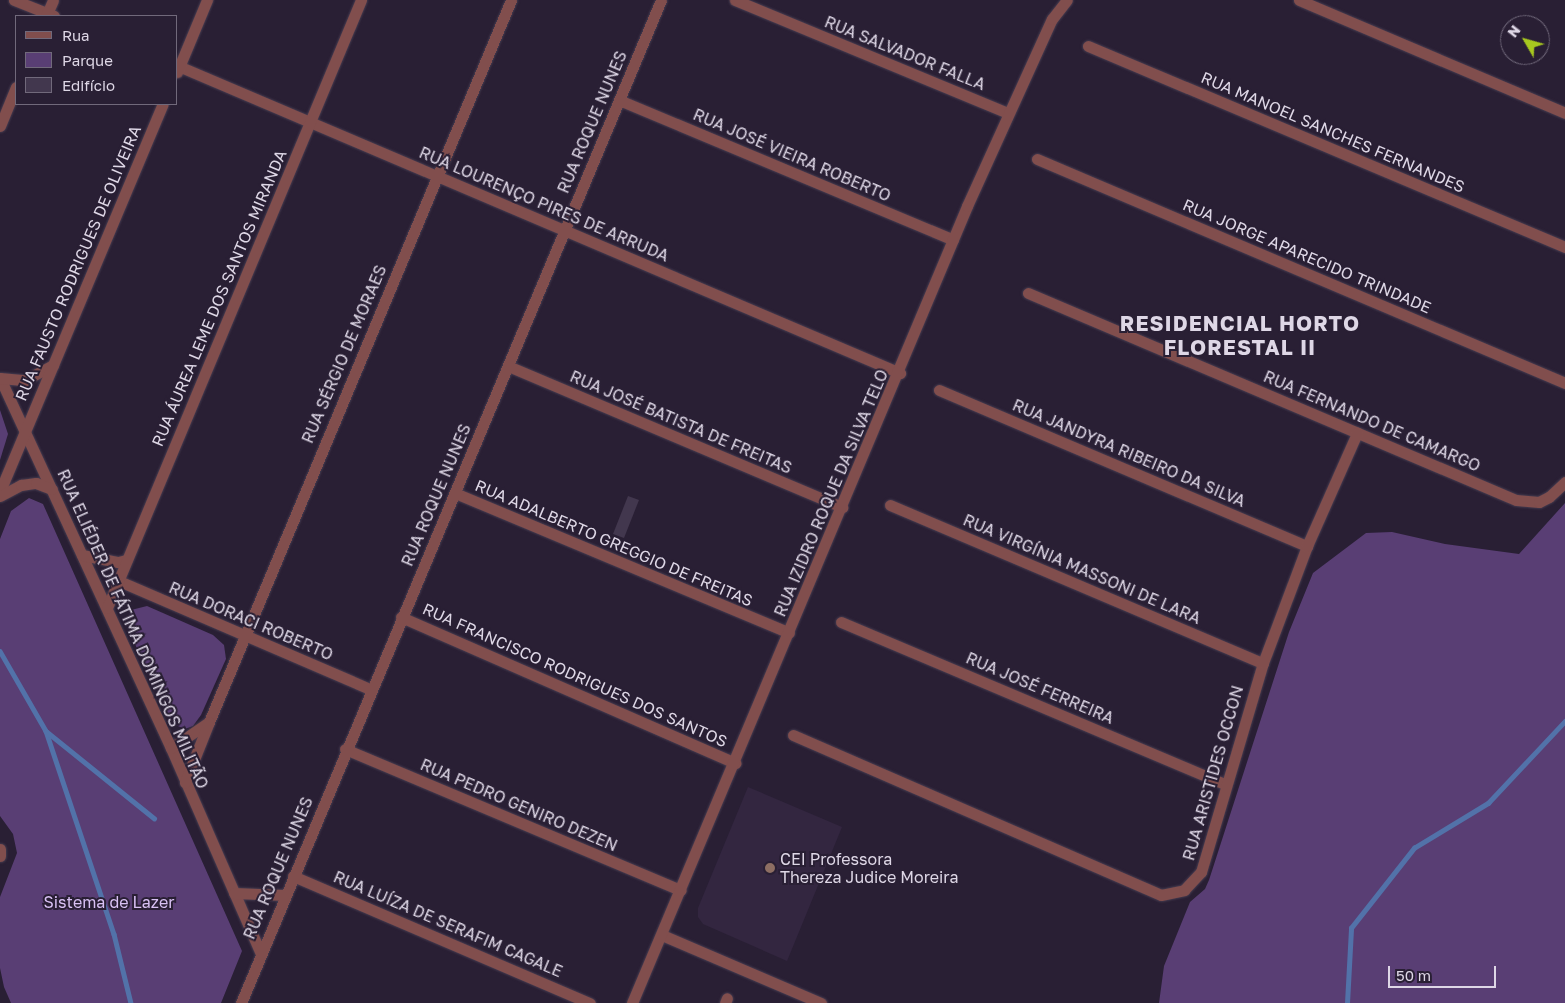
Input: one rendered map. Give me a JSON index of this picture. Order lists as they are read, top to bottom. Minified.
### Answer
{"streets":{"street":["RUA SALVADOR FALLA","RUA ROQUE NUNES","RUA MANOEL SANCHES FERNANDES","RUA JOSÉ VIEIRA ROBERTO","RUA LOURENÇO PIRES DE ARRUDA","RUA JORGE APARECIDO TRINDADE","RUA FAUSTO RODRIGUES DE OLIVEIRA","RUA ÁUREA LEME DOS SANTOS MIRANDA","RUA SÉRGIO DE MORAES","RUA FERNANDO DE CAMARGO","RUA JOSÉ BATISTA DE FREITAS","RUA JANDYRA RIBEIRO DA SILVA","RUA IZIDRO ROQUE DA SILVA TELO","RUA ADALBERTO GREGGIO DE FREITAS","RUA VIRGÍNIA MASSONI DE LARA","RUA DORACI ROBERTO","RUA ELIÉDER DE FÁTIMA DOMINGOS MILITÃO","RUA FRANCISCO RODRIGUES DOS SANTOS","RUA JOSÉ FERREIRA","RUA ARISTIDES OCCON","RUA PEDRO GENIRO DEZEN","RUA LUÍZA DE SERAFIM CAGALE"]},"crossings":[["RUA SALVADOR FALLA","RUA IZIDRO ROQUE DA SILVA TELO"],["RUA ROQUE NUNES","RUA JOSÉ VIEIRA ROBERTO"],["RUA ROQUE NUNES","RUA LOURENÇO PIRES DE ARRUDA"],["RUA ROQUE NUNES","RUA JOSÉ BATISTA DE FREITAS"],["RUA ROQUE NUNES","RUA ADALBERTO GREGGIO DE FREITAS"],["RUA ROQUE NUNES","RUA DORACI ROBERTO"],["RUA ROQUE NUNES","RUA ELIÉDER DE FÁTIMA DOMINGOS MILITÃO"],["RUA ROQUE NUNES","RUA FRANCISCO RODRIGUES DOS SANTOS"],["RUA ROQUE NUNES","RUA PEDRO GENIRO DEZEN"],["RUA ROQUE NUNES","RUA LUÍZA DE SERAFIM CAGALE"],["RUA JOSÉ VIEIRA ROBERTO","RUA IZIDRO ROQUE DA SILVA TELO"],["RUA LOURENÇO PIRES DE ARRUDA","RUA ÁUREA LEME DOS SANTOS MIRANDA"],["RUA LOURENÇO PIRES DE ARRUDA","RUA SÉRGIO DE MORAES"],["RUA LOURENÇO PIRES DE ARRUDA","RUA IZIDRO ROQUE DA SILVA TELO"],["RUA FAUSTO RODRIGUES DE OLIVEIRA","RUA ELIÉDER DE FÁTIMA DOMINGOS MILITÃO"],["RUA ÁUREA LEME DOS SANTOS MIRANDA","RUA DORACI ROBERTO"],["RUA ÁUREA LEME DOS SANTOS MIRANDA","RUA ELIÉDER DE FÁTIMA DOMINGOS MILITÃO"],["RUA SÉRGIO DE MORAES","RUA DORACI ROBERTO"],["RUA SÉRGIO DE MORAES","RUA ELIÉDER DE FÁTIMA DOMINGOS MILITÃO"],["RUA FERNANDO DE CAMARGO","RUA ARISTIDES OCCON"],["RUA JOSÉ BATISTA DE FREITAS","RUA IZIDRO ROQUE DA SILVA TELO"],["RUA JANDYRA RIBEIRO DA SILVA","RUA ARISTIDES OCCON"],["RUA IZIDRO ROQUE DA SILVA TELO","RUA ADALBERTO GREGGIO DE FREITAS"],["RUA IZIDRO ROQUE DA SILVA TELO","RUA FRANCISCO RODRIGUES DOS SANTOS"],["RUA IZIDRO ROQUE DA SILVA TELO","RUA PEDRO GENIRO DEZEN"],["RUA VIRGÍNIA MASSONI DE LARA","RUA ARISTIDES OCCON"],["RUA JOSÉ FERREIRA","RUA ARISTIDES OCCON"]],"districts":["RESIDENCIAL HORTO FLORESTAL II"],"parks":["Sistema de Lazer"],"places":["CEI Professora Thereza Judice Moreira"],"legend":["Rua","Parque","Edifício"],"scale_bar":"50 m","north":"top left"}
